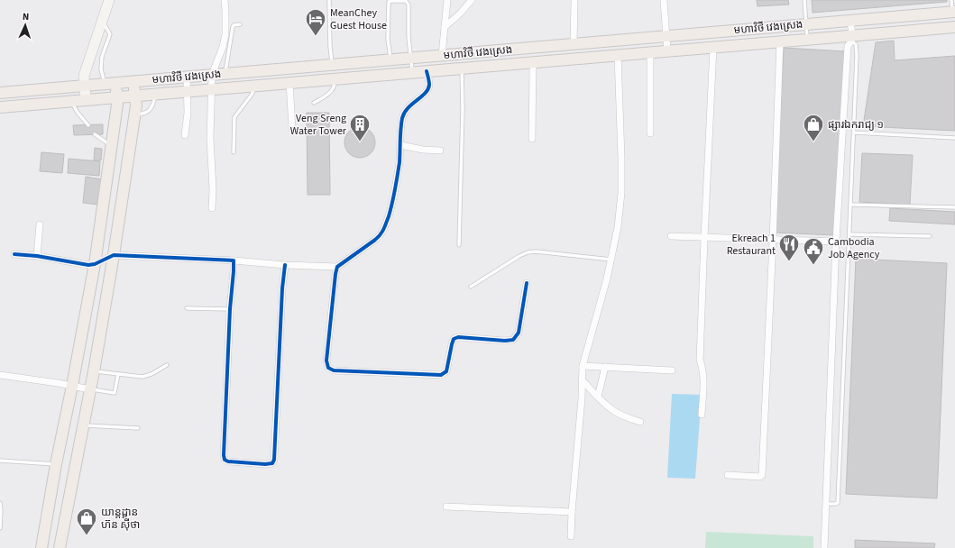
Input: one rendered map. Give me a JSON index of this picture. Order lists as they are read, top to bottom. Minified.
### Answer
{"streets":{"main road":["មហាវិថី វេងស្រេង"]},"places":{"hotel":["MeanChey Guest House"],"building":["Veng Sreng Water Tower"],"shop":["ផ្សារឯករាជ្យ ១","យាន្ដដ្ឋាន ហ៊ន ស៊ីថា"],"restaurant":["Ekreach 1 Restaurant"],"public building":["Cambodia Job Agency"]},"north":"top"}
